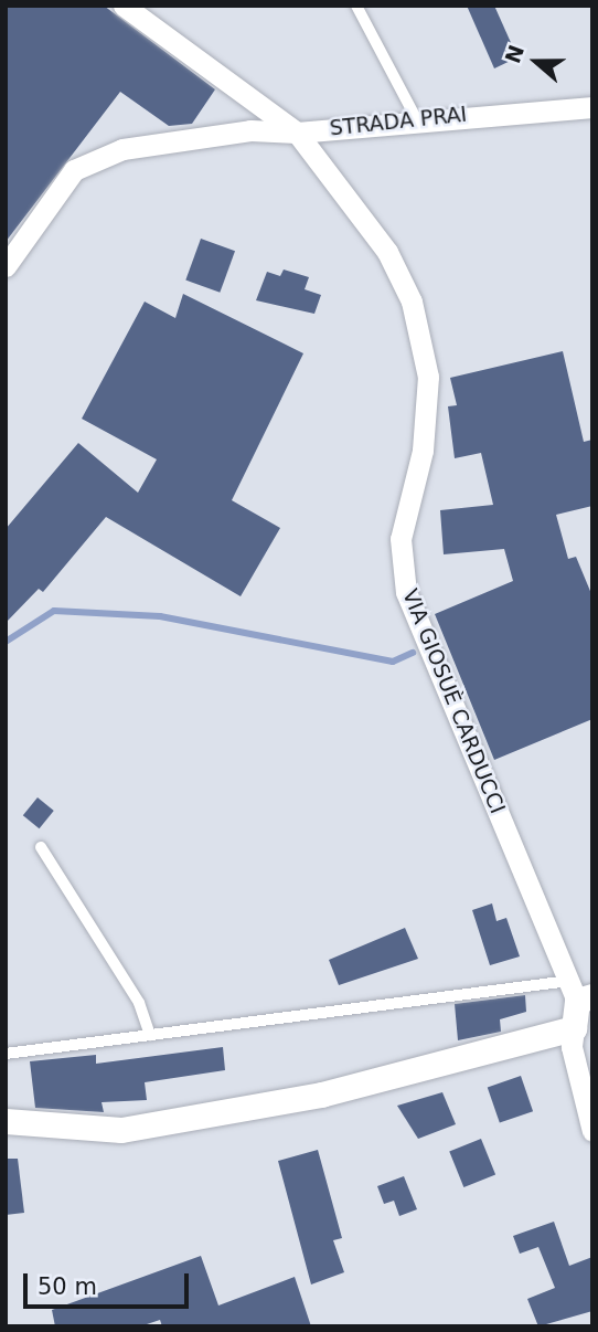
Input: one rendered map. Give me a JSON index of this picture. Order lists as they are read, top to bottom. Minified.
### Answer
{"streets":{"street":["STRADA PRAI","VIA GIOSUÈ CARDUCCI"]},"crossings":[["STRADA PRAI","VIA GIOSUÈ CARDUCCI"]],"scale_bar":"50 m","north":"left"}
